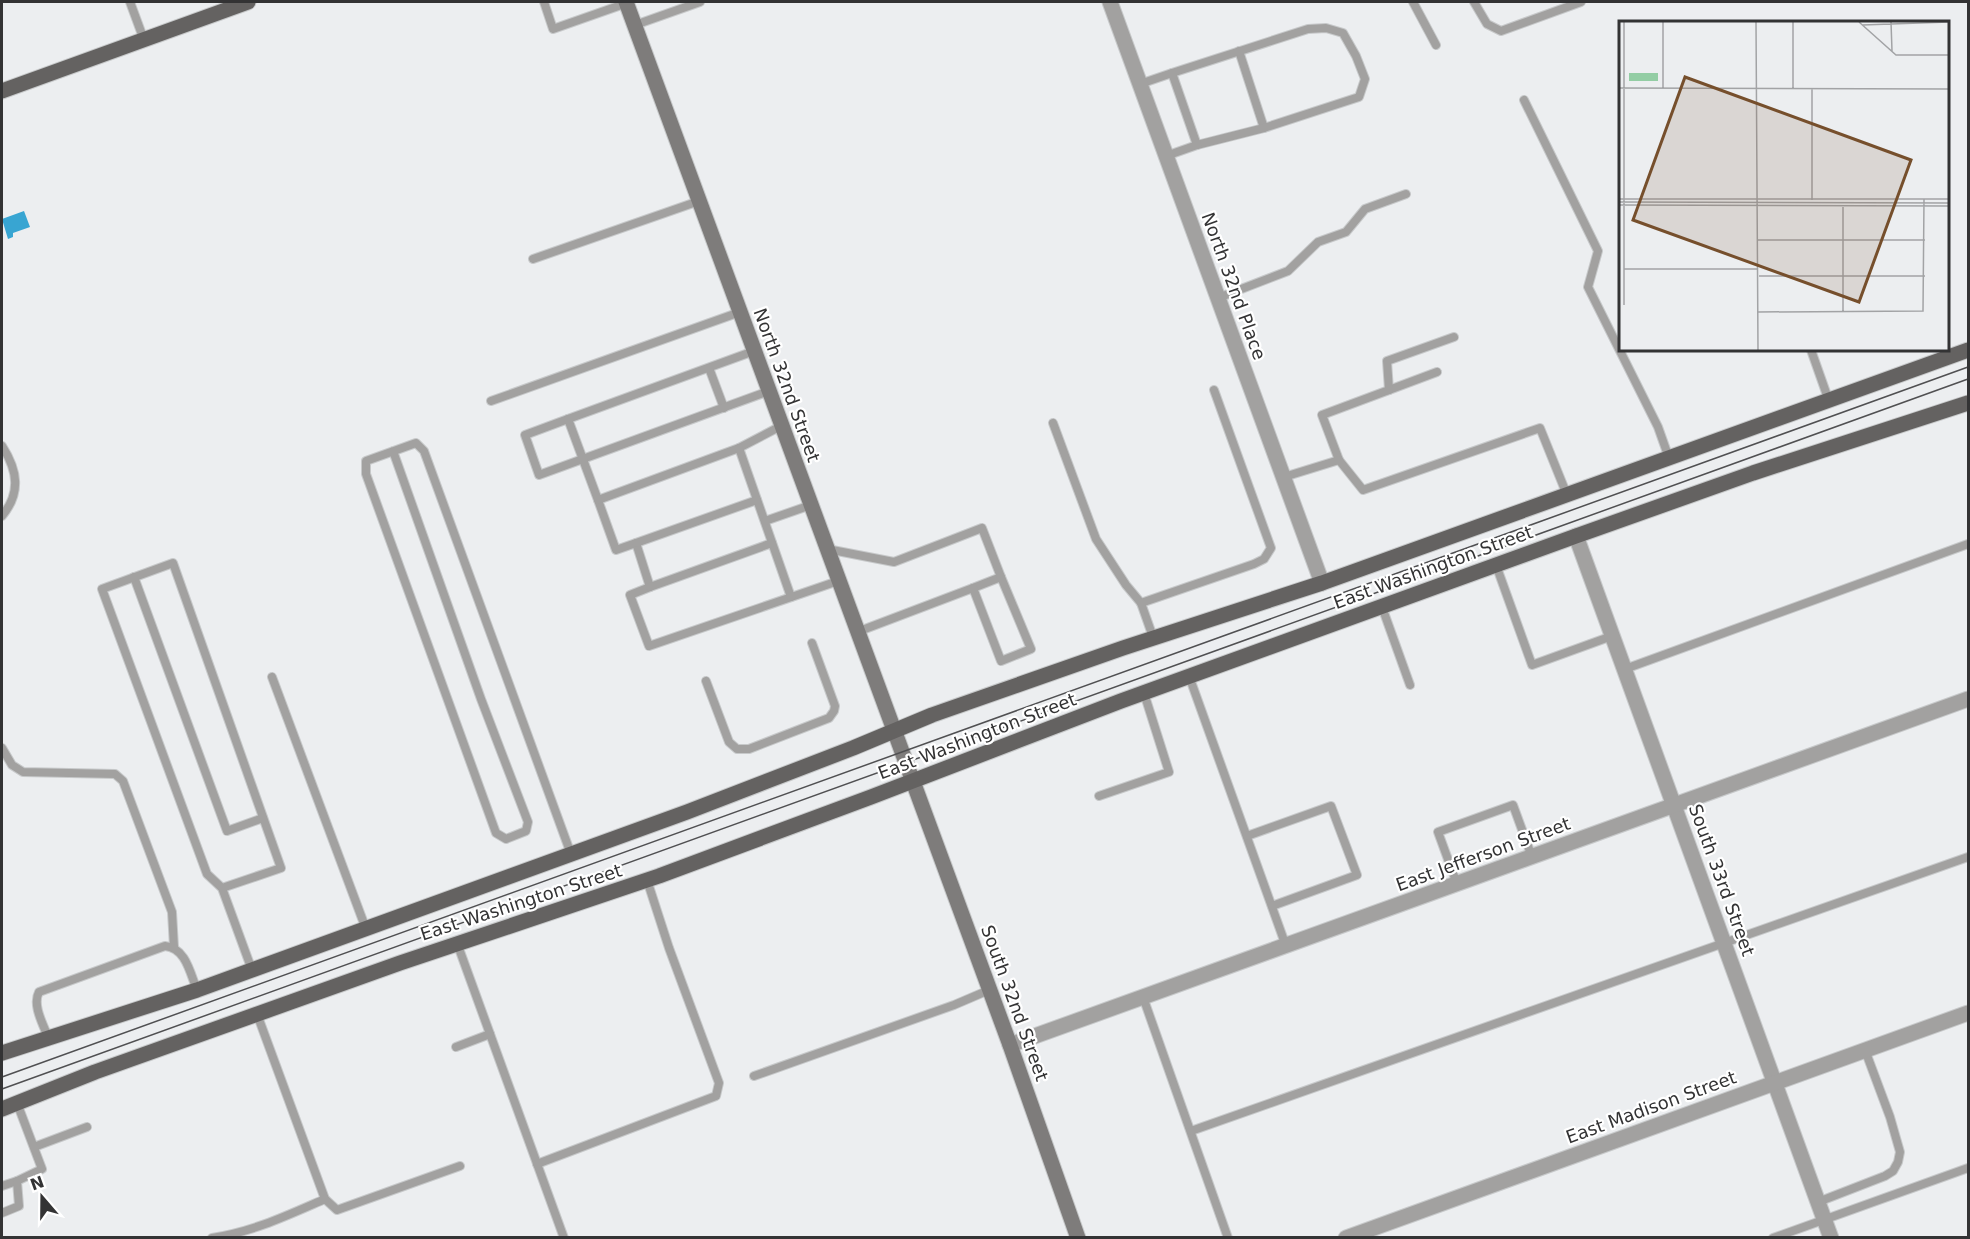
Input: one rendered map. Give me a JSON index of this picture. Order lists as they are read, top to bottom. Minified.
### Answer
{"streets":{"main road":["North 32nd Street","East Washington Street","South 32nd Street"],"street":["North 32nd Place","East Jefferson Street","South 33rd Street","East Madison Street"]},"crossings":[["North 32nd Place","East Washington Street"],["North 32nd Street","East Washington Street"],["North 32nd Street","South 32nd Street"],["East Washington Street","South 33rd Street"],["East Washington Street","South 32nd Street"],["East Jefferson Street","South 33rd Street"],["East Jefferson Street","South 32nd Street"],["South 33rd Street","East Madison Street"]],"north":"top"}
